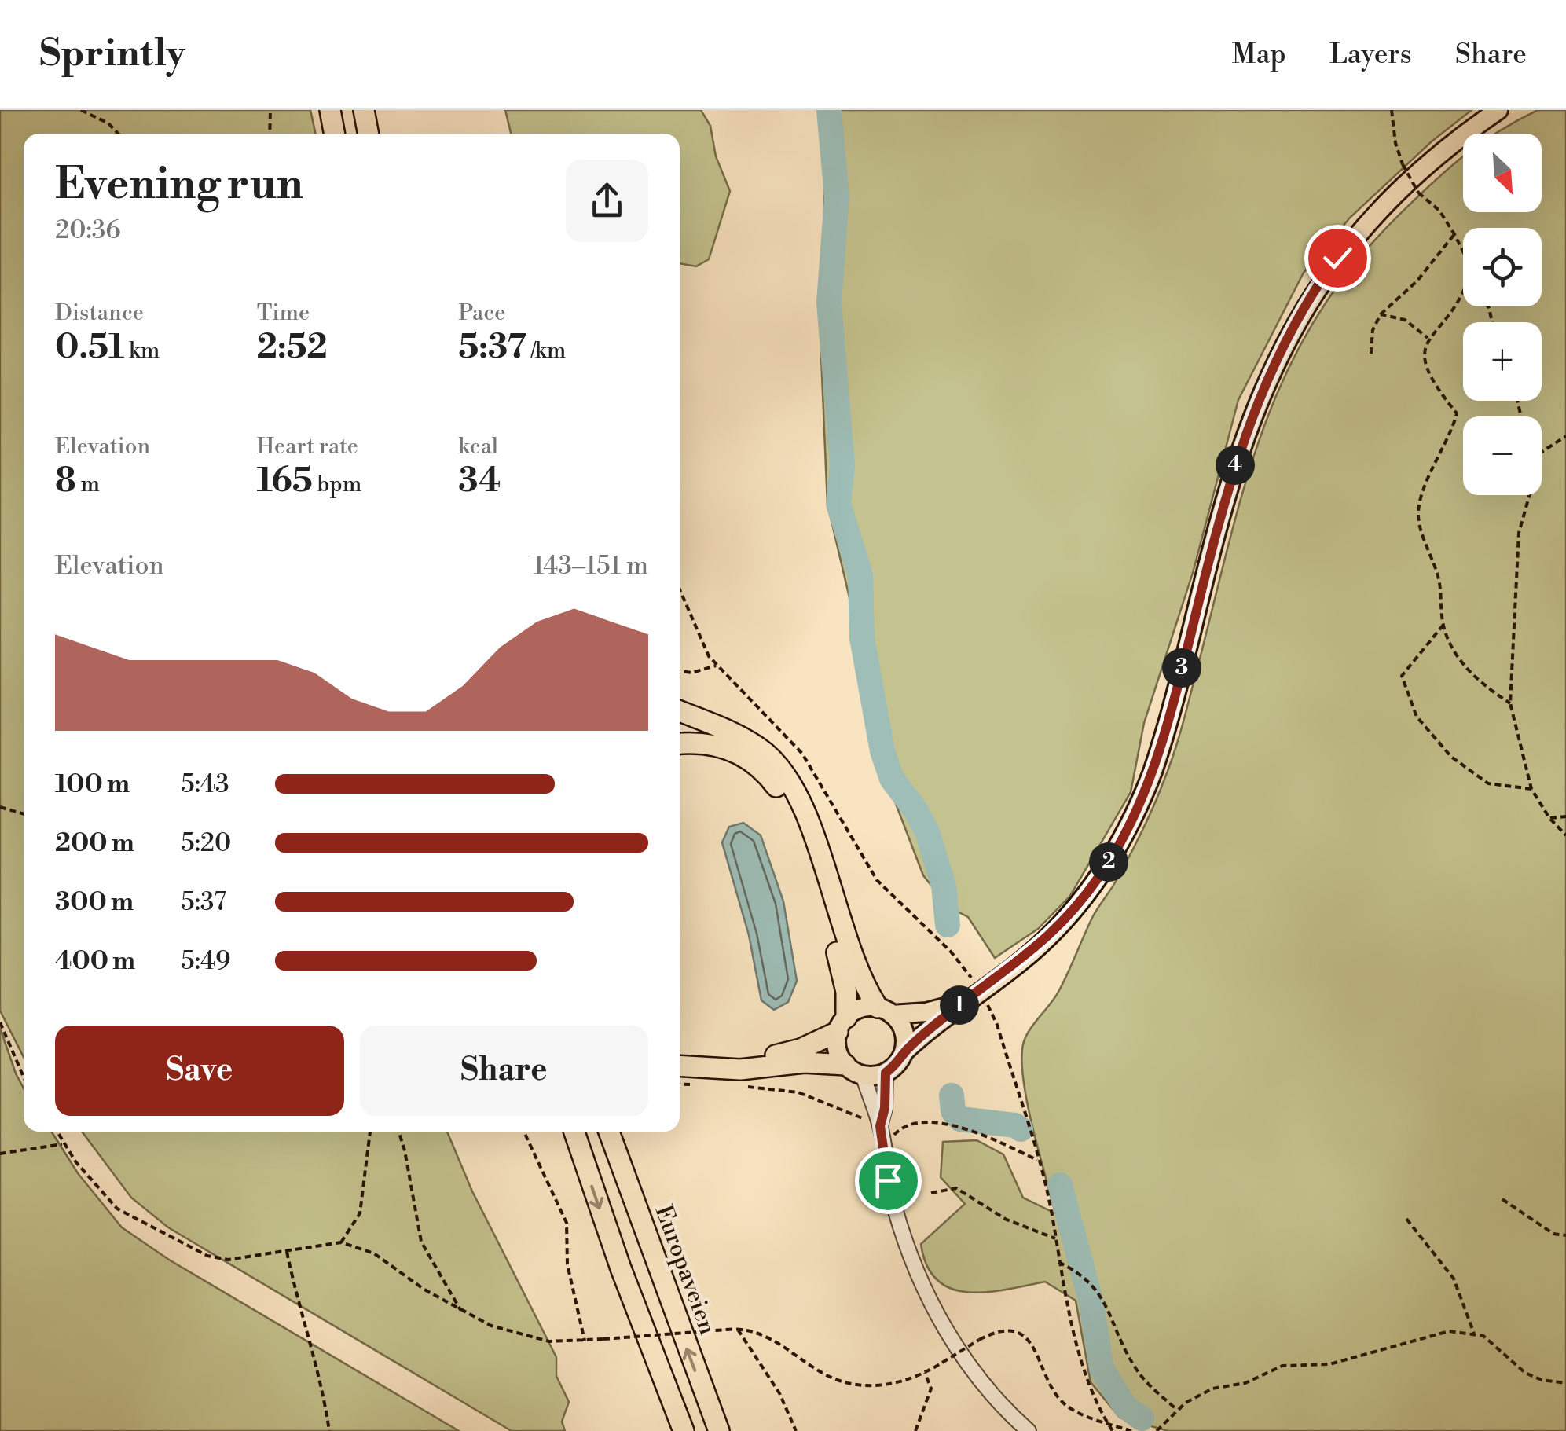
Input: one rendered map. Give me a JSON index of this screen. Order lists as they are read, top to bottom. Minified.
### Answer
{"streets":{"highway":["Europaveien"]},"north":"bottom right","page":{"header":"Sprintly","nav":["Map","Layers","Share"],"map_buttons":["+","−"],"heading":["Evening run","20:36"],"stats":[["Distance","0.51 km"],["Time","2:52"],["Pace","5:37 /km"],["Elevation","8 m"],["Heart rate","165 bpm"],["kcal","34"]],"pins":["4","3","2","1"],"chart":["Elevation","143–151 m"],"list":[{"name":"100 m","note":"5:43"},{"name":"200 m","note":"5:20"},{"name":"300 m","note":"5:37"},{"name":"400 m","note":"5:49"}],"buttons":["Save","Share"]}}
